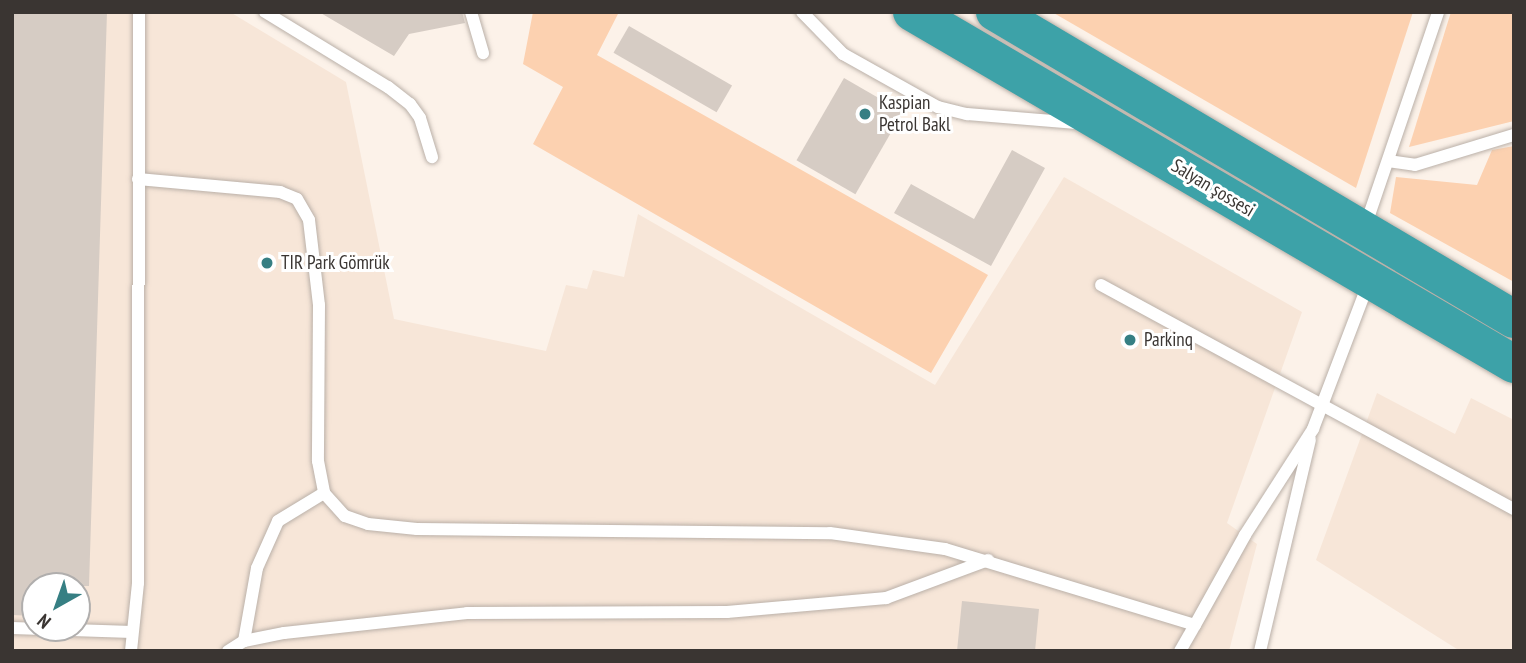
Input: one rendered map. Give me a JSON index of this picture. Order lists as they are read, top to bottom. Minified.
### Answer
{"streets":{"highway":["Salyan şossesi"]},"places":["Kaspian Petrol Bakl","TIR Park Gömrük","Parkinq"],"north":"bottom left"}
